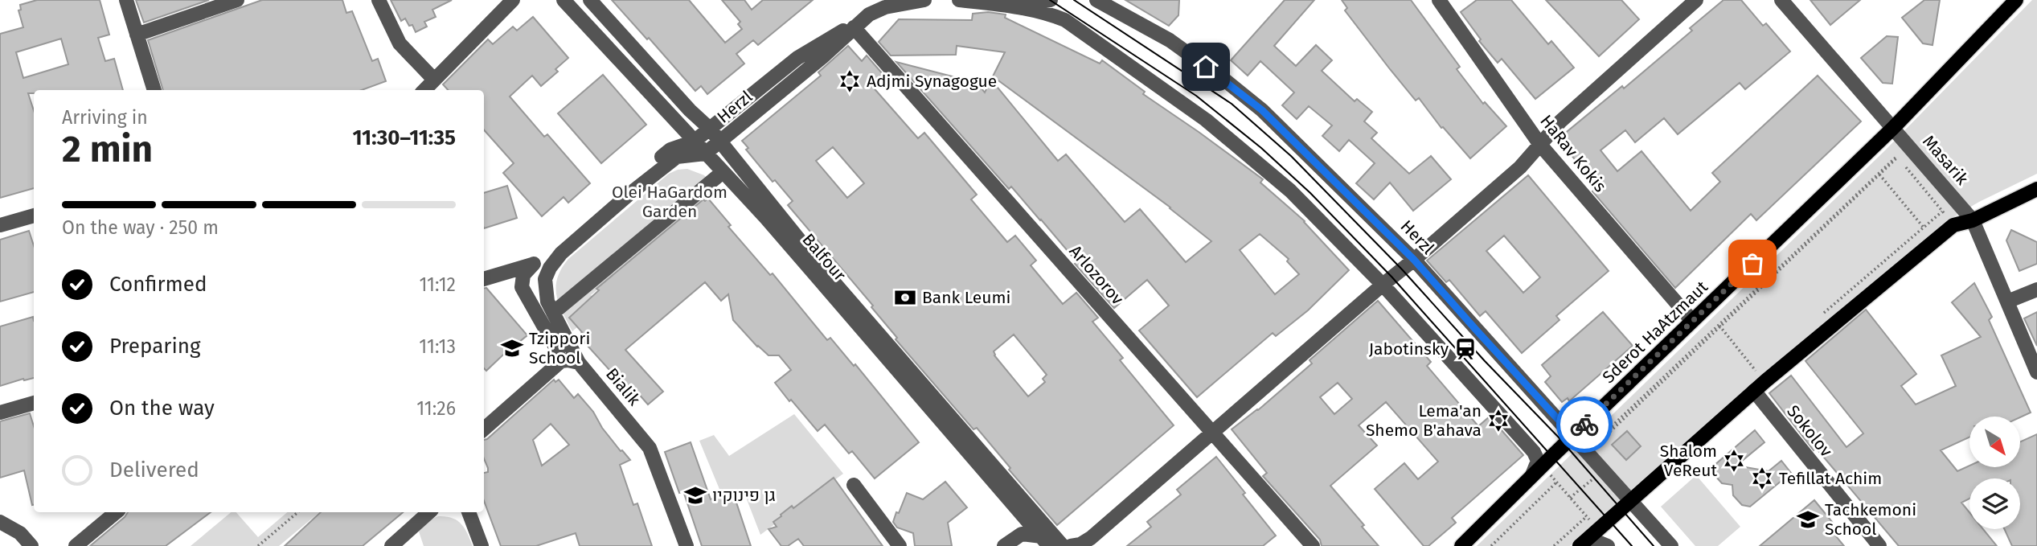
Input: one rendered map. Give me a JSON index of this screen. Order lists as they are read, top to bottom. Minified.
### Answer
{"streets":{"main road":["Sderot HaAtzmaut"],"street":["Herzl","HaRav Kokis","Masarik","Balfour","Arlozorov","Bialik","Sokolov"]},"crossings":[["Herzl","Balfour"],["Herzl","Arlozorov"],["Herzl","Sderot HaAtzmaut"],["Herzl","Bialik"],["HaRav Kokis","Sderot HaAtzmaut"],["Masarik","Sderot HaAtzmaut"]],"parks":["Olei HaGardom Garden"],"places":{"synagogue":["Adjmi Synagogue","Lema'an Shemo B'ahava","Shalom VeReut","Tefillat Achim"],"bank":["Bank Leumi"],"school or university":["Tzippori School","גן פינוקיו","Tachkemoni School"],"station":["Jabotinsky"]},"north":"bottom right","page":{"heading":["2 min","Arriving in","11:30–11:35"],"bar":"On the way · 250 m","list":[["Confirmed","11:12"],["Preparing","11:13"],["On the way","11:26"],"Delivered"]}}
